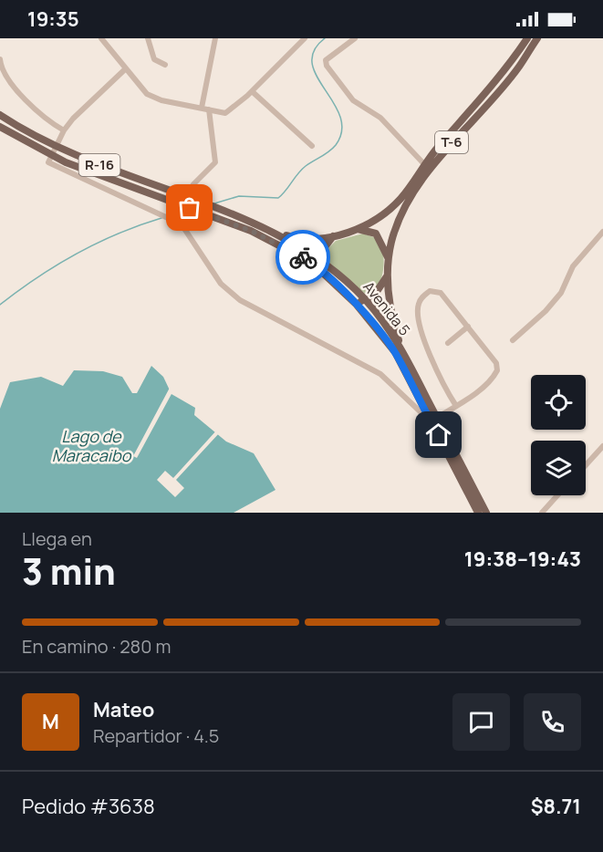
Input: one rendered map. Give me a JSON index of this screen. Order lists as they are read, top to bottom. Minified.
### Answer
{"streets":{"main road":["T-6","R-16","Avenida 5"]},"crossings":[["T-6","Avenida 5"],["R-16","Avenida 5"]],"water":["Lago de Maracaibo"],"page":{"status":"19:35","heading":["3 min","Llega en","19:38–19:43"],"panel":["Mateo","Repartidor · 4.5","Pedido #3638","$8.71"],"bar":"En camino · 280 m","round":"M"}}
